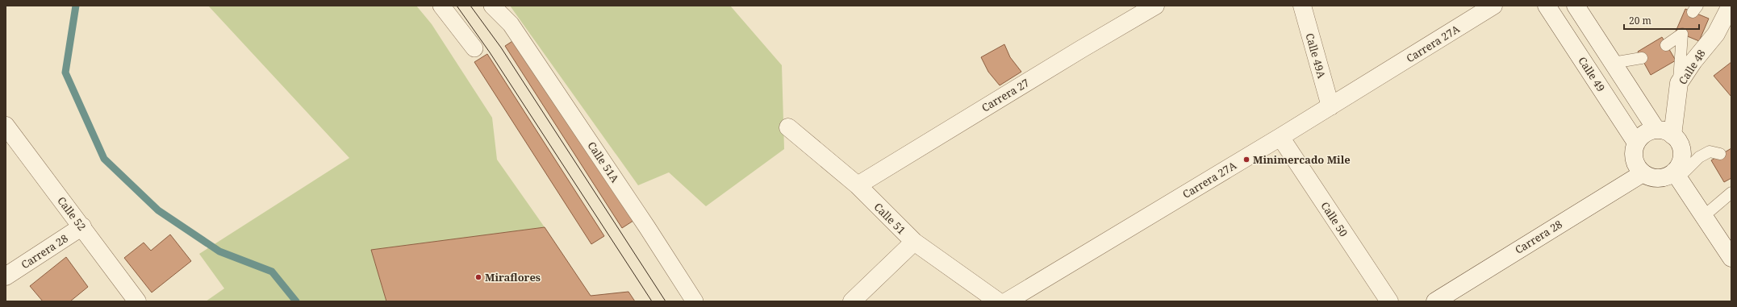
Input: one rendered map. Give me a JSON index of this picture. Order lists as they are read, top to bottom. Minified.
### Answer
{"streets":{"street":["Carrera 27A","Calle 49A","Calle 48","Calle 49","Carrera 27","Calle 51A","Calle 52","Calle 51","Calle 50","Carrera 28"]},"crossings":[["Carrera 27A","Calle 49A"],["Carrera 27A","Calle 50"],["Calle 48","Calle 49"],["Calle 48","Carrera 28"],["Calle 49","Carrera 28"],["Carrera 27","Calle 51"],["Calle 52","Carrera 28"]],"places":["Minimercado Mile","Miraflores"],"scale_bar":"20 m"}
